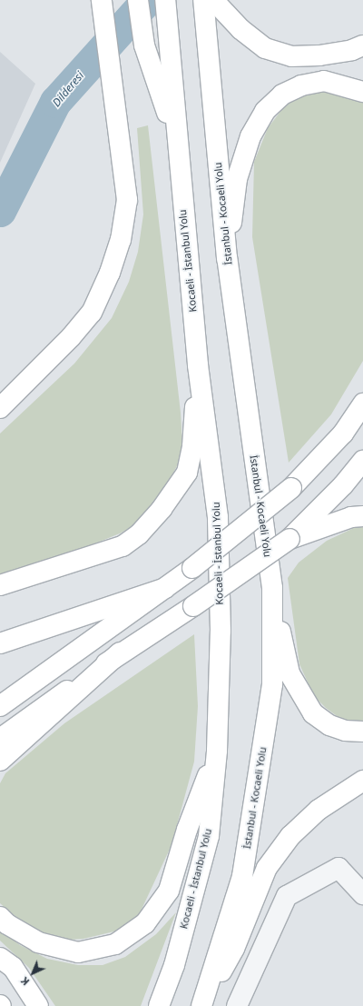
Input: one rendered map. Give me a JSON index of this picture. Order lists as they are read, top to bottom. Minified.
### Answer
{"streets":{"main road":["İstanbul - Kocaeli Yolu","Kocaeli - İstanbul Yolu"]},"water":["Dilderesi"],"north":"bottom left"}
